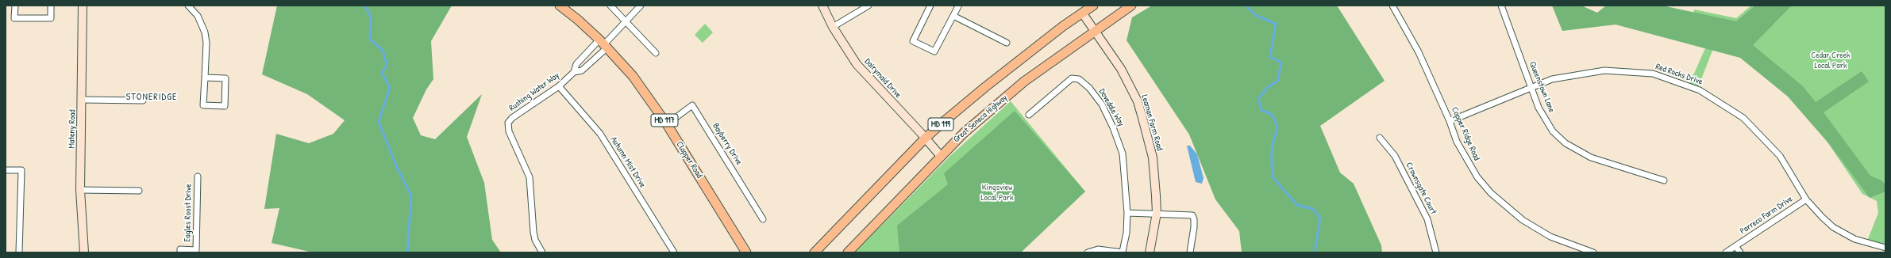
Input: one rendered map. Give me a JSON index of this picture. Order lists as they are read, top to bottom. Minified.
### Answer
{"streets":{"main road":["Great Seneca Highway","MD 117","MD 119","Clopper Road"],"street":["Red Rocks Drive","Dairymaid Drive","Queenstown Lane","Rushing Water Way","Dovedale Way","Leaman Farm Road","Mateny Road","Copper Ridge Road","Bayberry Drive","Autumn Mist Drive","Crownsgate Court","Eagles Roost Drive","Parreco Farm Drive"]},"crossings":[["Red Rocks Drive","Queenstown Lane"],["Red Rocks Drive","Copper Ridge Road"],["Red Rocks Drive","Parreco Farm Drive"],["Dairymaid Drive","Great Seneca Highway"],["Dairymaid Drive","MD 119"],["Rushing Water Way","Clopper Road"],["Rushing Water Way","Autumn Mist Drive"],["Great Seneca Highway","Leaman Farm Road"],["Leaman Farm Road","MD 119"],["Bayberry Drive","Clopper Road"]],"districts":["STONERIDGE"],"parks":["Cedar Creek Local Park","Kingsview Local Park"]}
